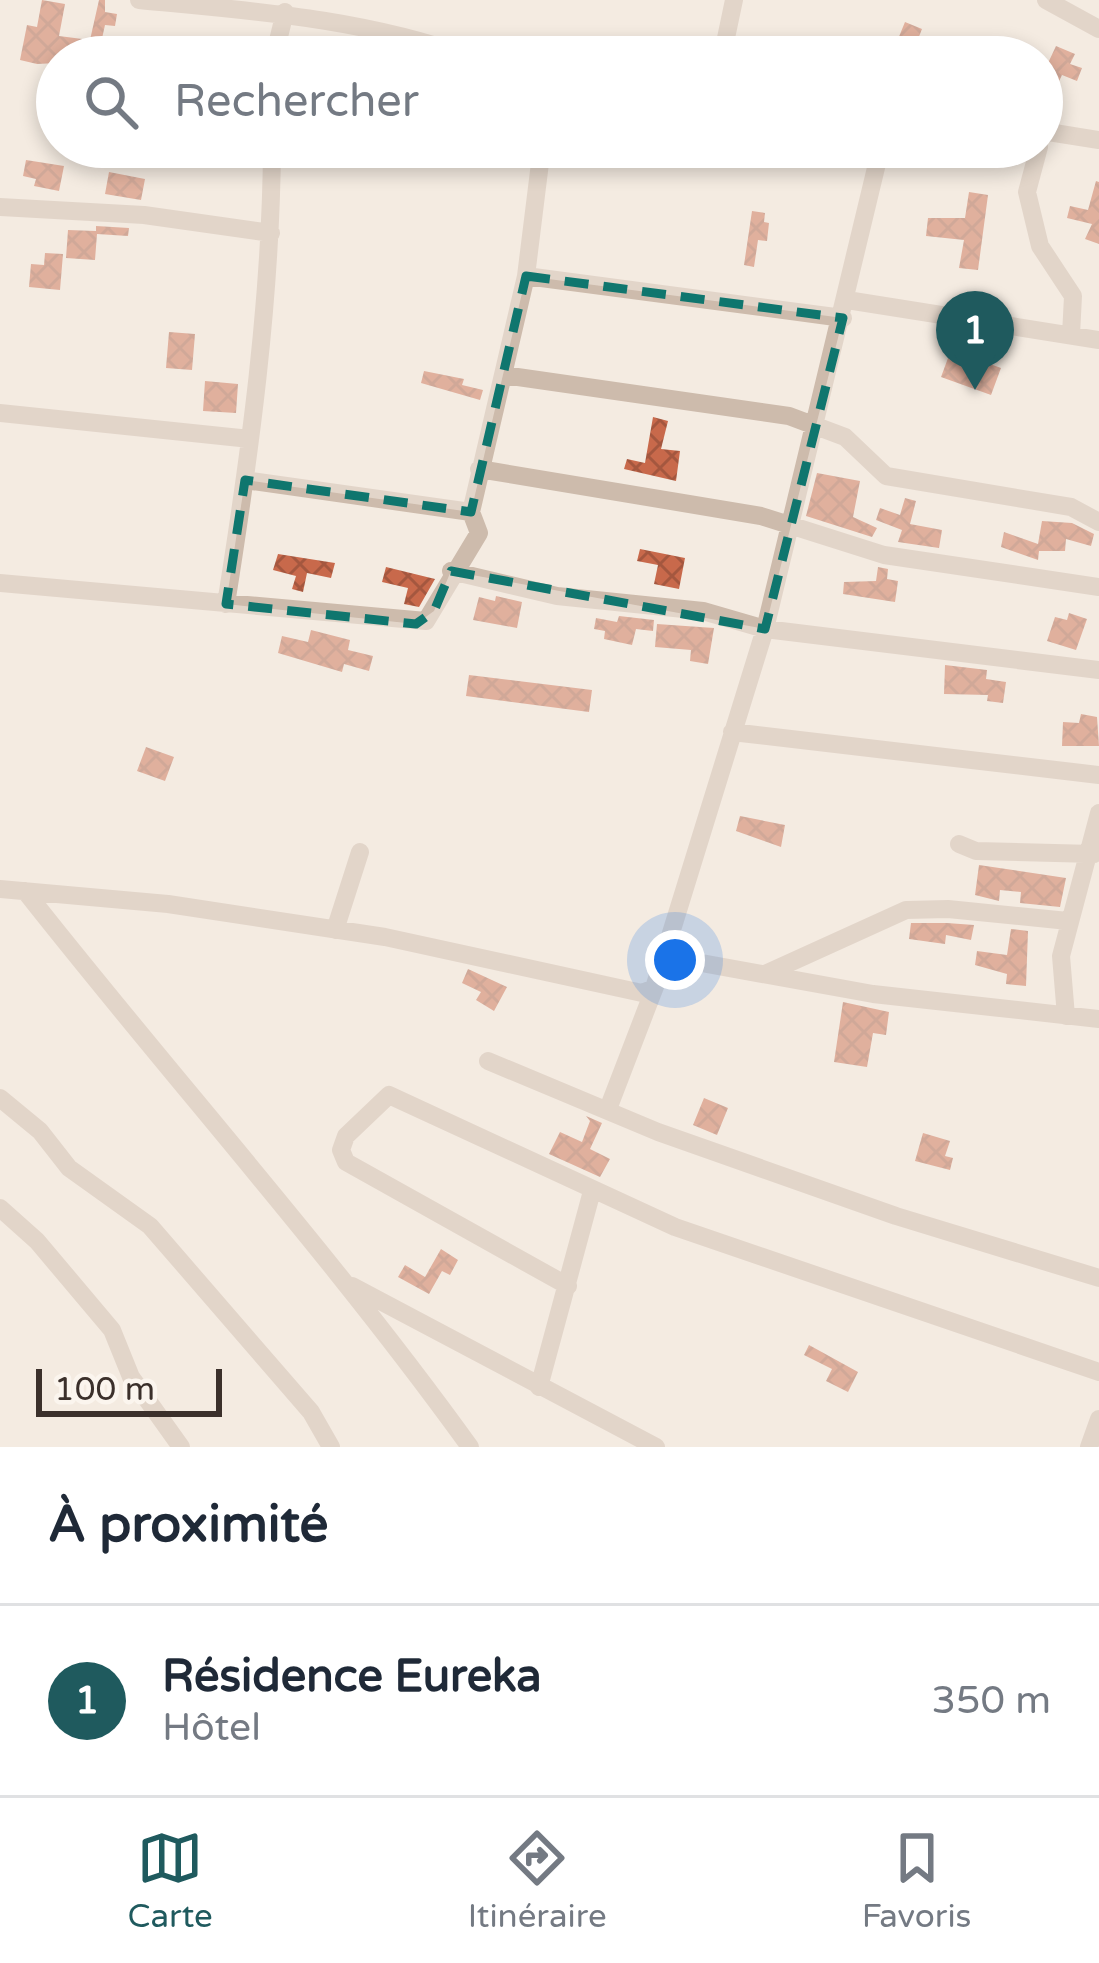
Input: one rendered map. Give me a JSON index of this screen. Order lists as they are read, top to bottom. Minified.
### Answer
{"scale_bar":"100 m","page":{"search":"Rechercher","pins":"1","scale":"100 m","heading":"À proximité","list":[{"mark":"1","name":"Résidence Eureka","note":"Hôtel","value":"350 m"}],"nav":["Carte","Itinéraire","Favoris"]}}
